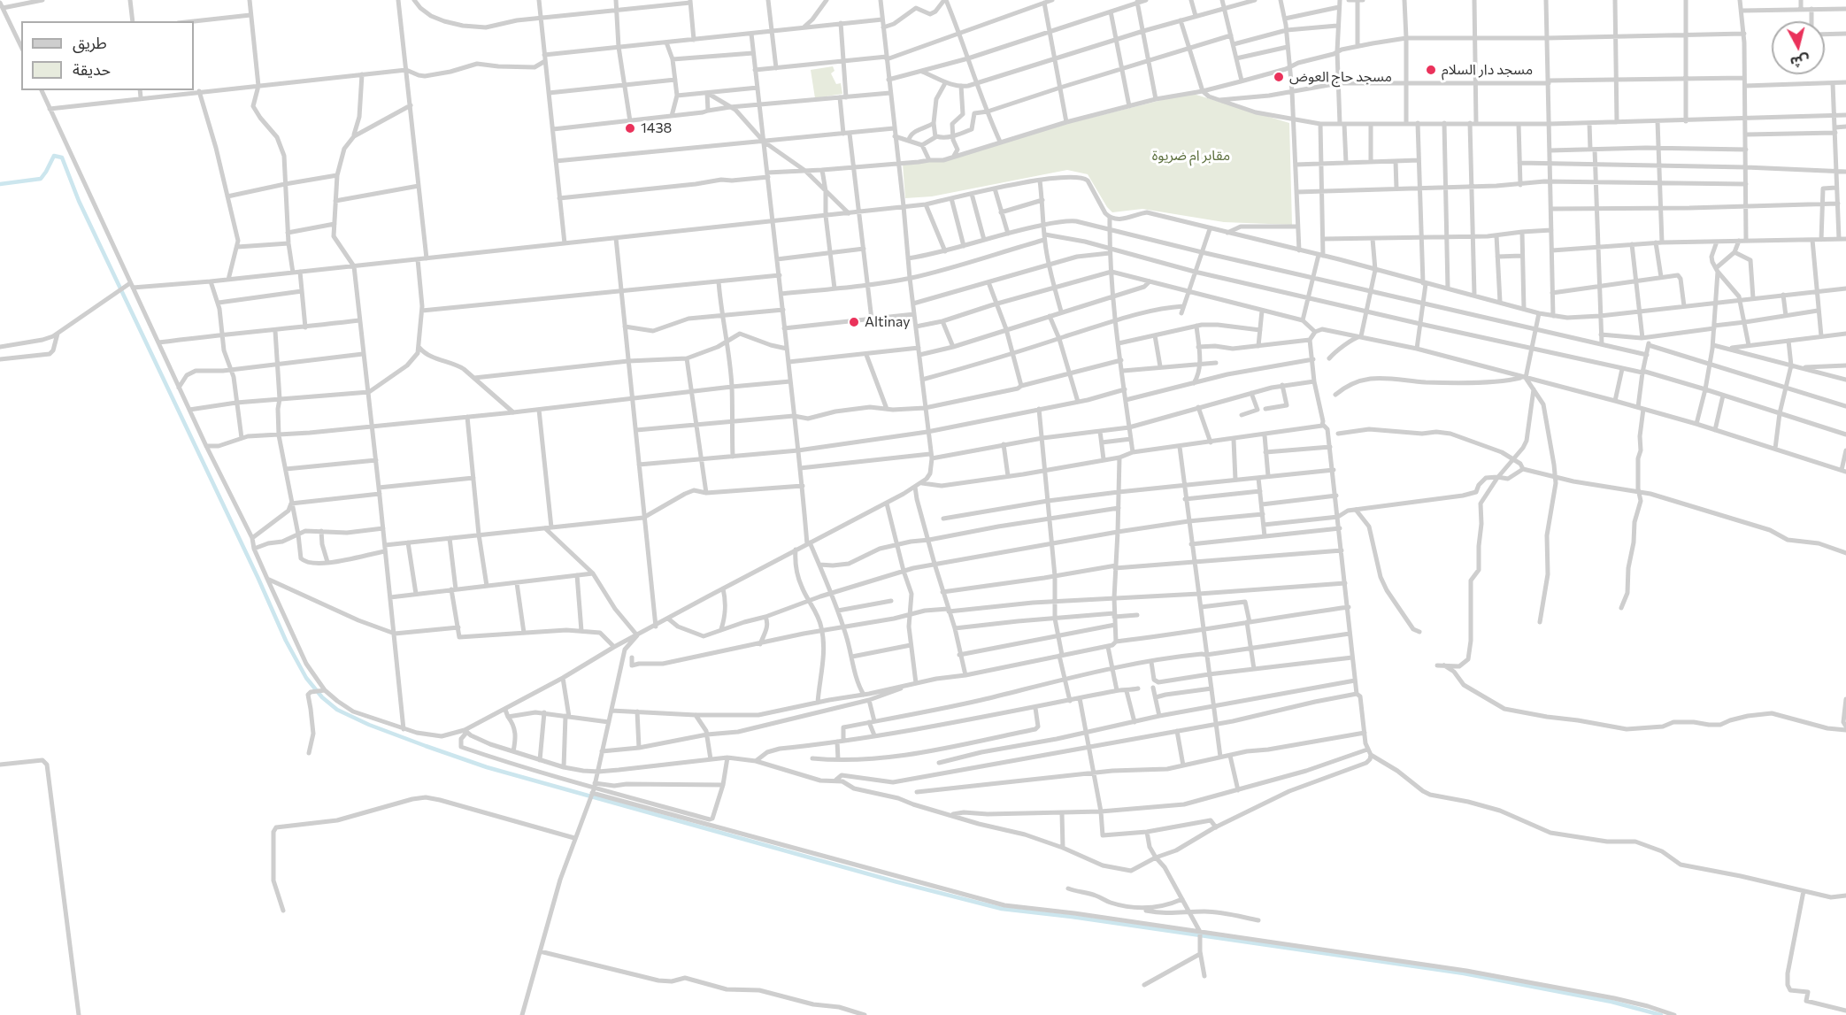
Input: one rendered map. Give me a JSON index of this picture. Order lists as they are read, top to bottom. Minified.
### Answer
{"parks":["مقابر ام ضريوة"],"places":["مسجد دار السلام","مسجد حاج العوض","1438","Altinay"],"legend":["طريق","حديقة"],"north":"bottom"}
